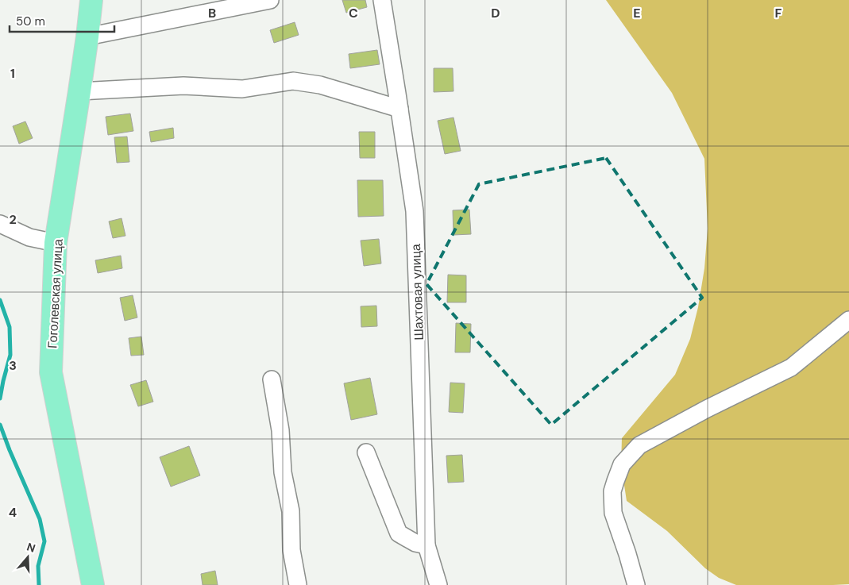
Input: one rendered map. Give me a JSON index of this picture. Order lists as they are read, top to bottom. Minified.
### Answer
{"streets":{"main road":["Гоголевская улица"],"street":["Шахтовая улица"]},"scale_bar":"50 m","north":"top","grid":{"columns":["B","C","D","E","F"],"rows":["1","2","3","4"]}}
